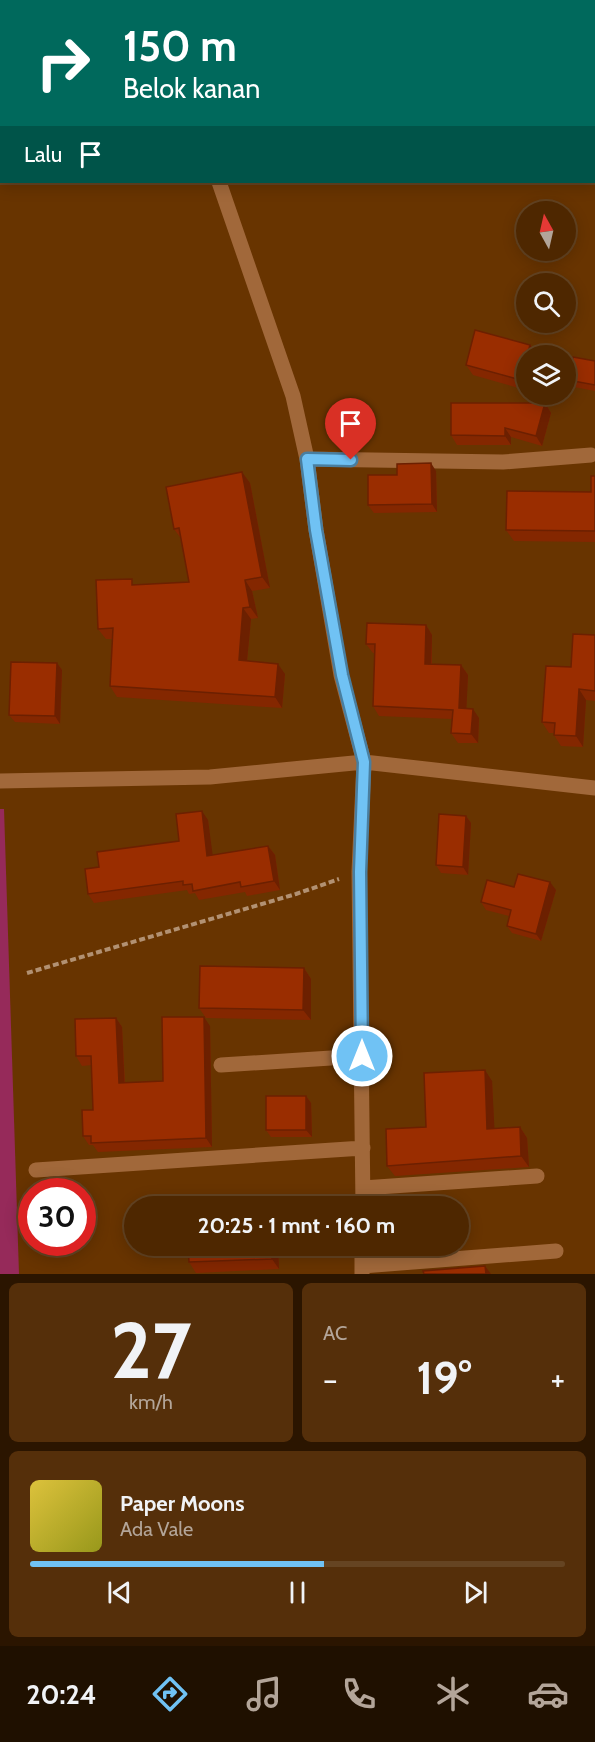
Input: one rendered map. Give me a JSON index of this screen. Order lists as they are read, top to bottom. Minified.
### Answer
{"north":"top","page":{"turn":["150 m","Belok kanan"],"then":"Lalu","limit":"30","trip":"20:25 · 1 mnt · 160 m","tile":[["27","km/h"],"AC"],"heat":["−","19°","+"],"song":["Paper Moons","Ada Vale"],"tabs":"20:24"}}
